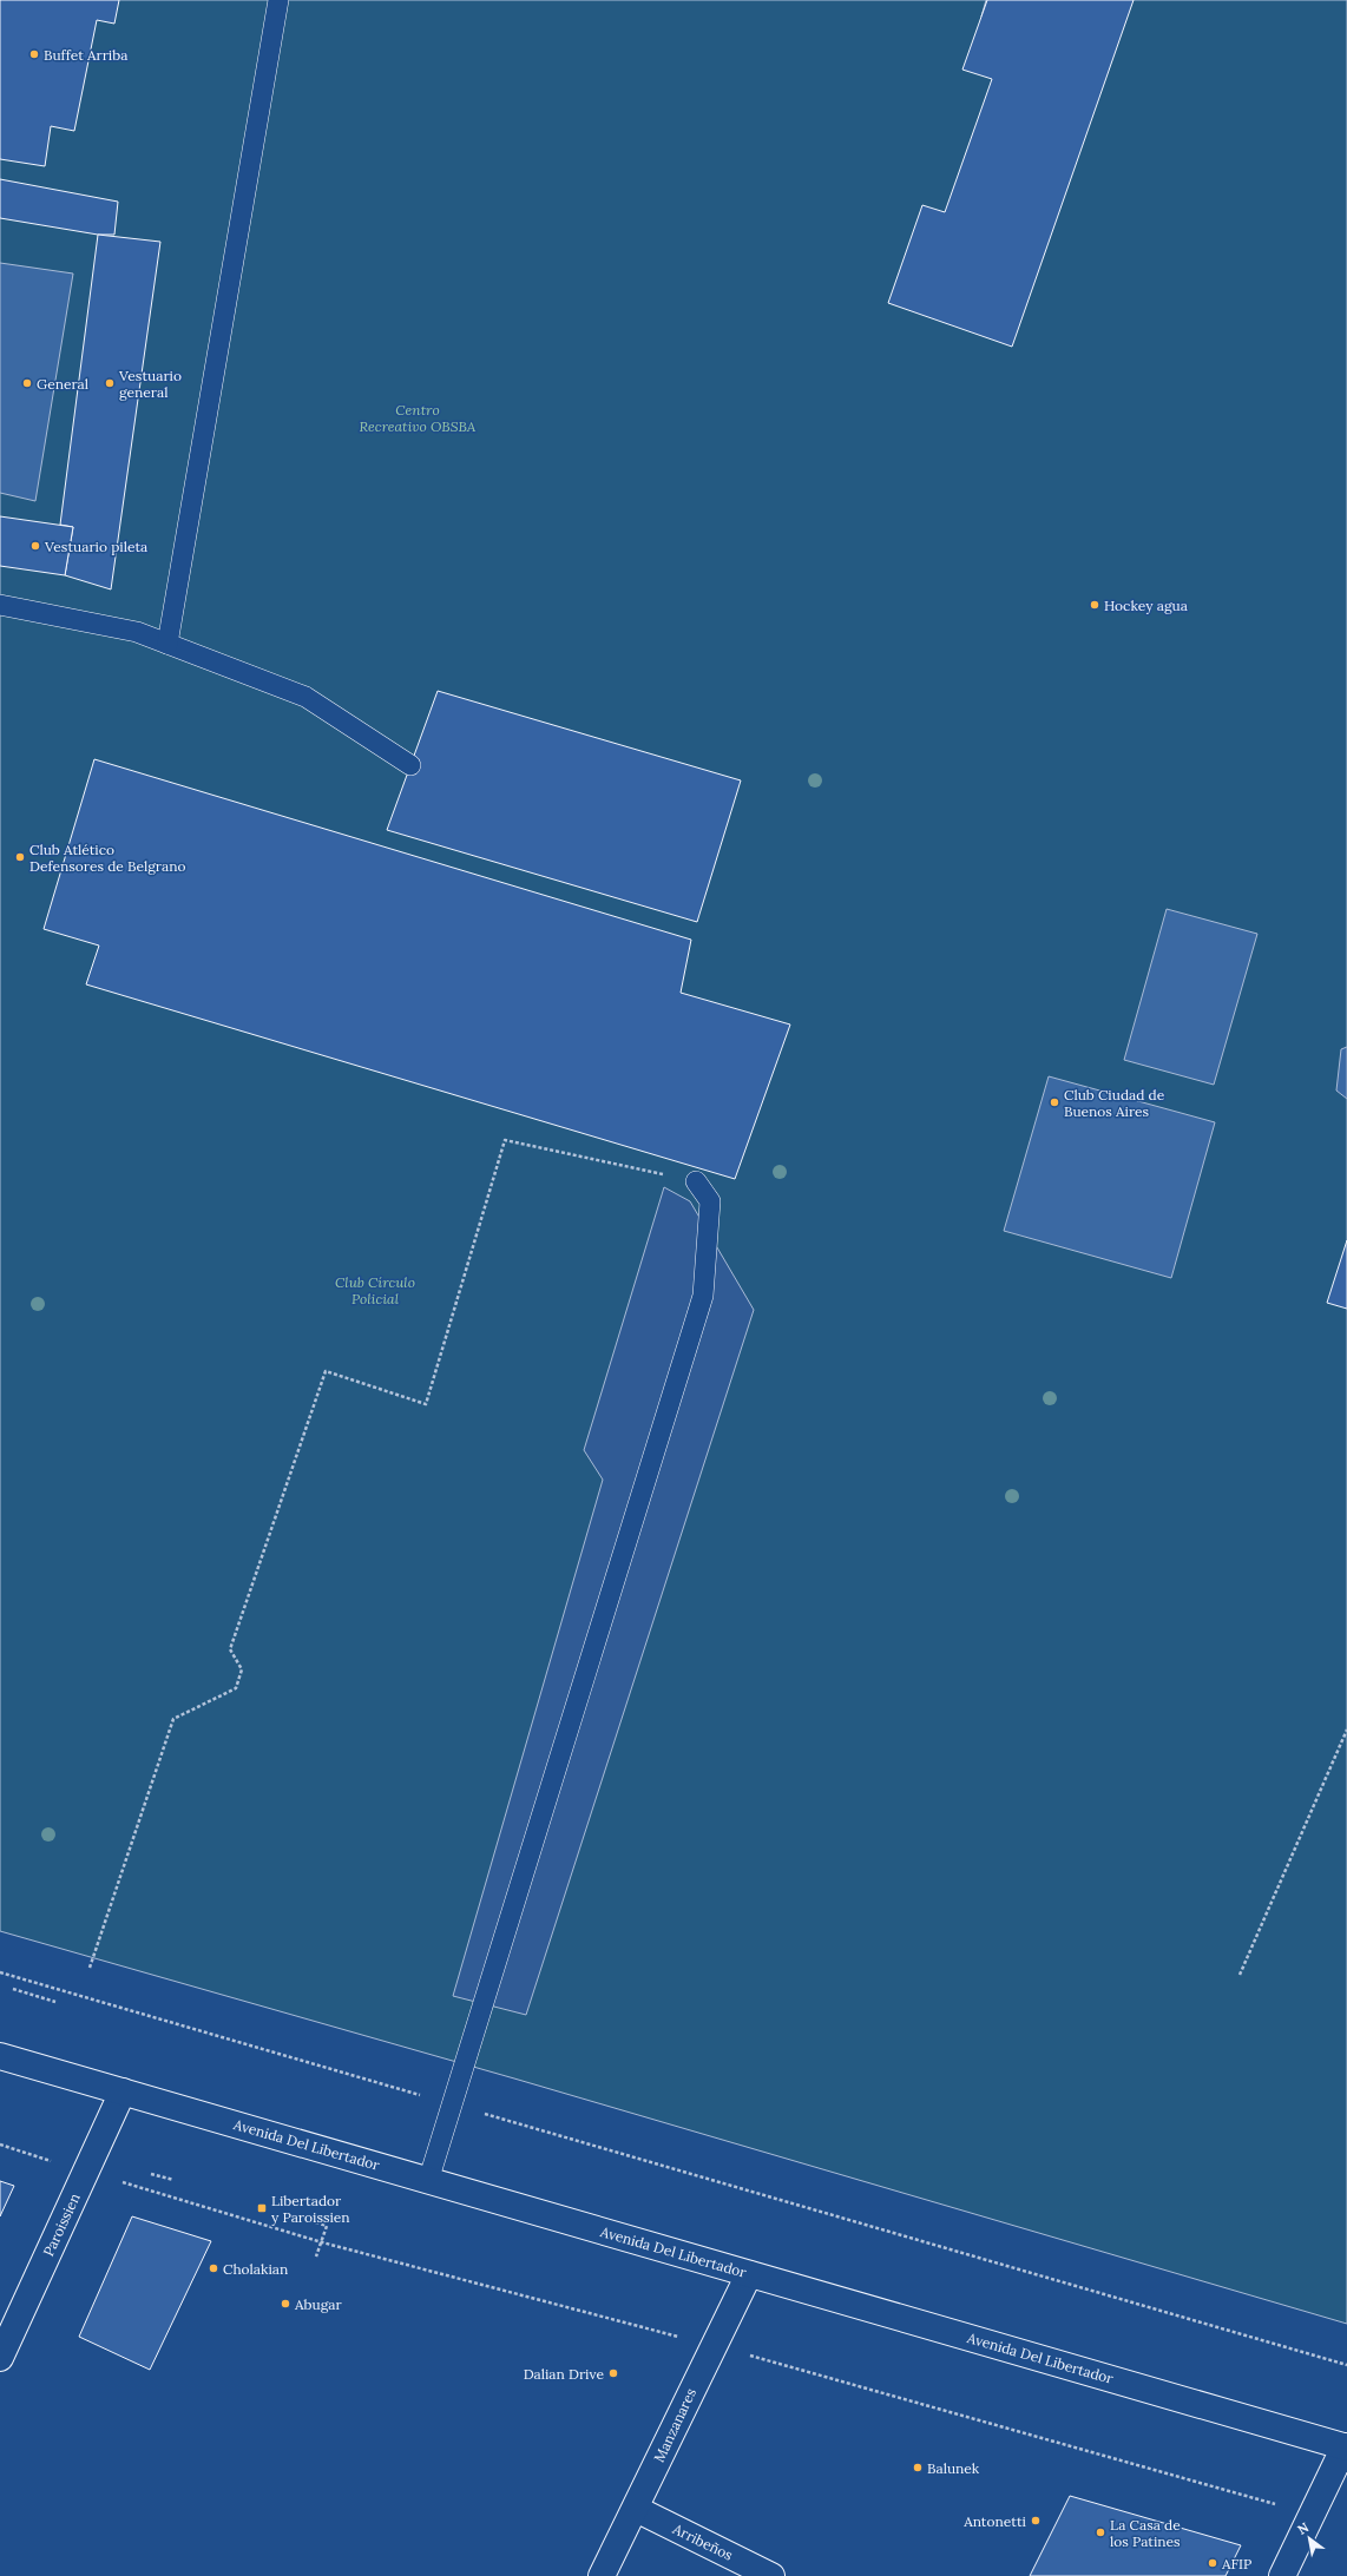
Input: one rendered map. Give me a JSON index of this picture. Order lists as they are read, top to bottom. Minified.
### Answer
{"streets":{"main road":["Avenida Del Libertador","Paroissien","Manzanares","Arribeños"]},"crossings":[["Avenida Del Libertador","Paroissien"],["Avenida Del Libertador","Manzanares"],["Manzanares","Arribeños"]],"parks":["Centro Recreativo OBSBA","Club Círculo Policial"],"places":{"other":["Buffet Arriba","General","Vestuario general","Vestuario pileta","Hockey agua","Club Atlético Defensores de Belgrano","Club Ciudad de Buenos Aires","Cholakian","Abugar","Dalian Drive","Balunek","Antonetti","La Casa de los Patines","AFIP"],"transit":["Libertador y Paroissien"]},"north":"top left"}
